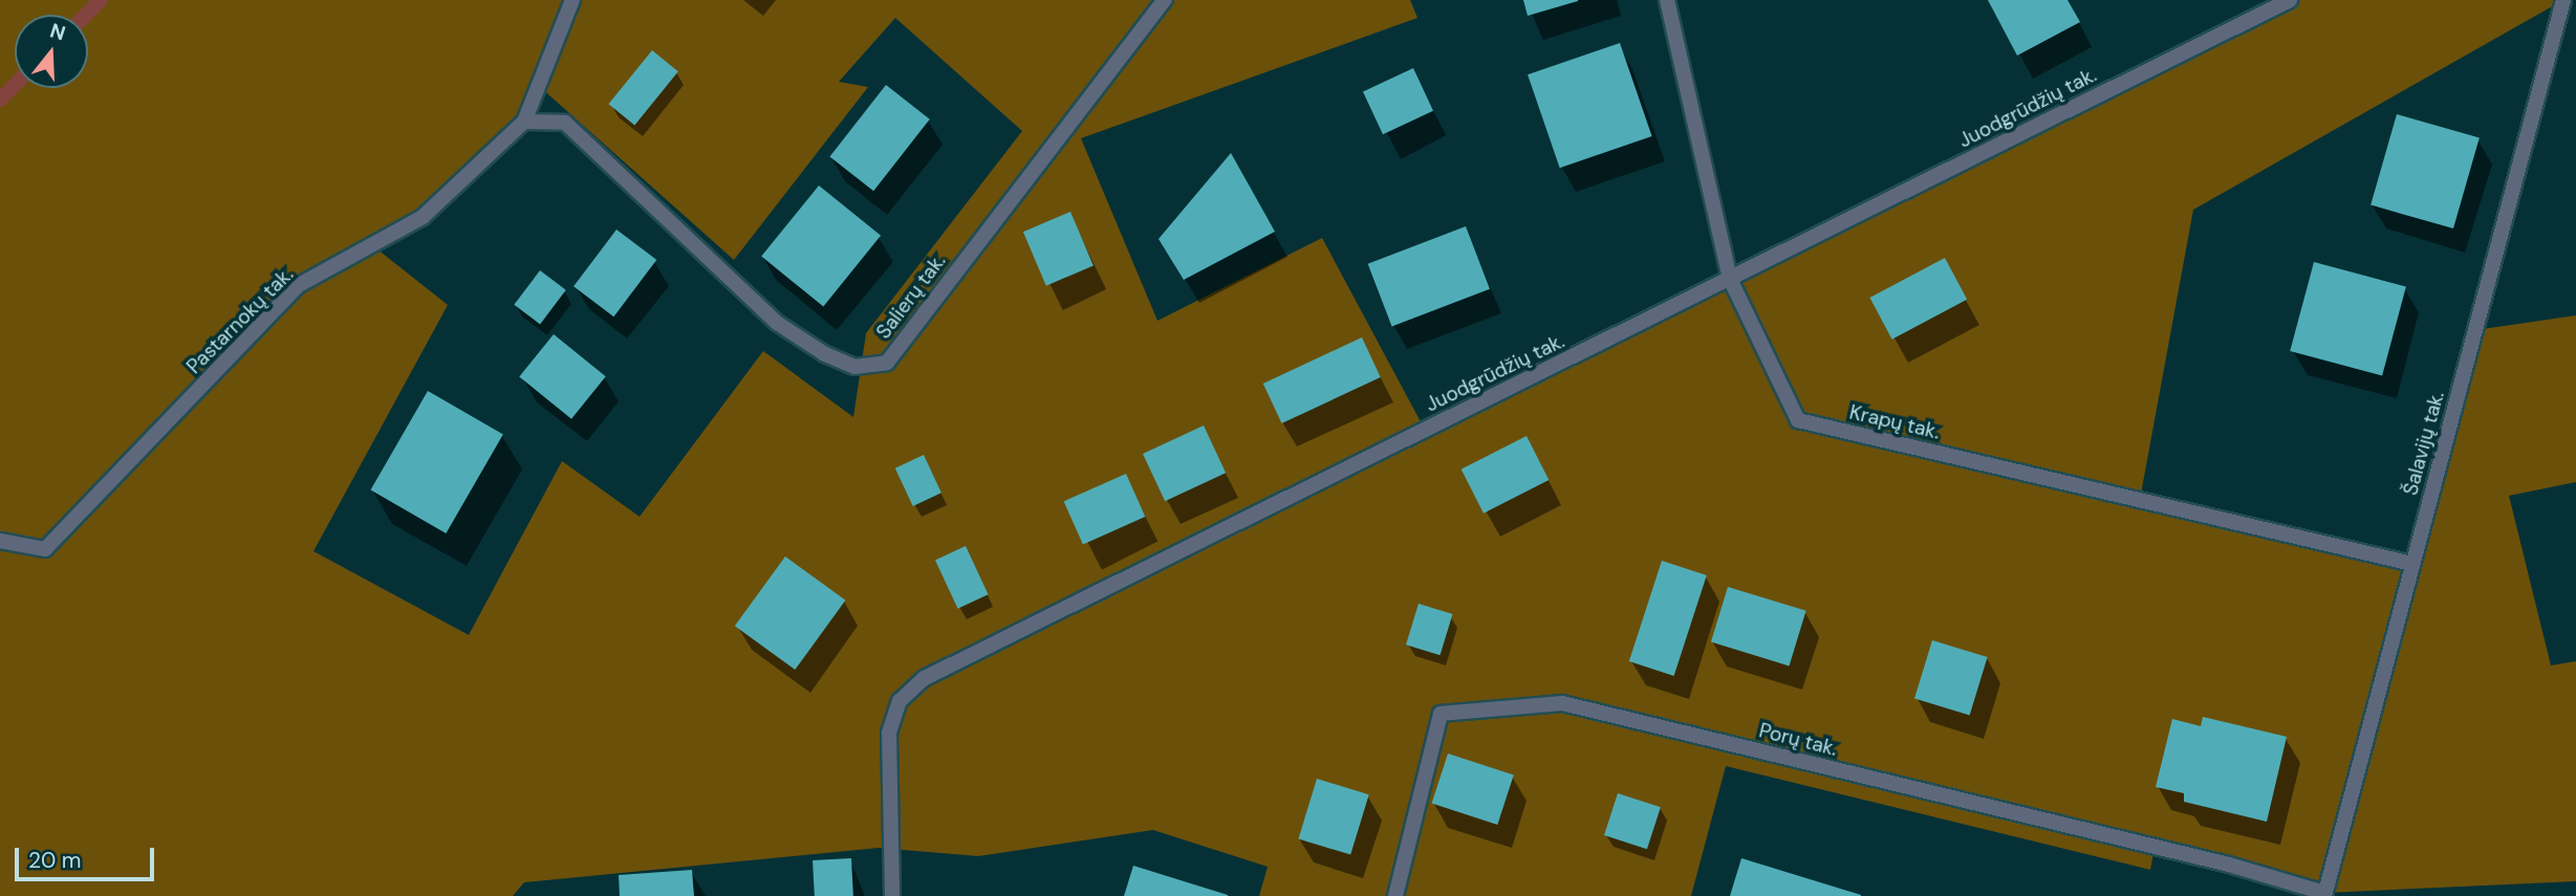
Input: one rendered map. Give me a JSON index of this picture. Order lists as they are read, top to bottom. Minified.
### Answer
{"streets":{"street":["Juodgrūdžių tak.","Salierų tak.","Pastarnokų tak.","Krapų tak.","Šalavijų tak.","Porų tak."]},"crossings":[["Juodgrūdžių tak.","Krapų tak."],["Salierų tak.","Pastarnokų tak."],["Krapų tak.","Šalavijų tak."],["Šalavijų tak.","Porų tak."]],"scale_bar":"20 m","north":"top"}
